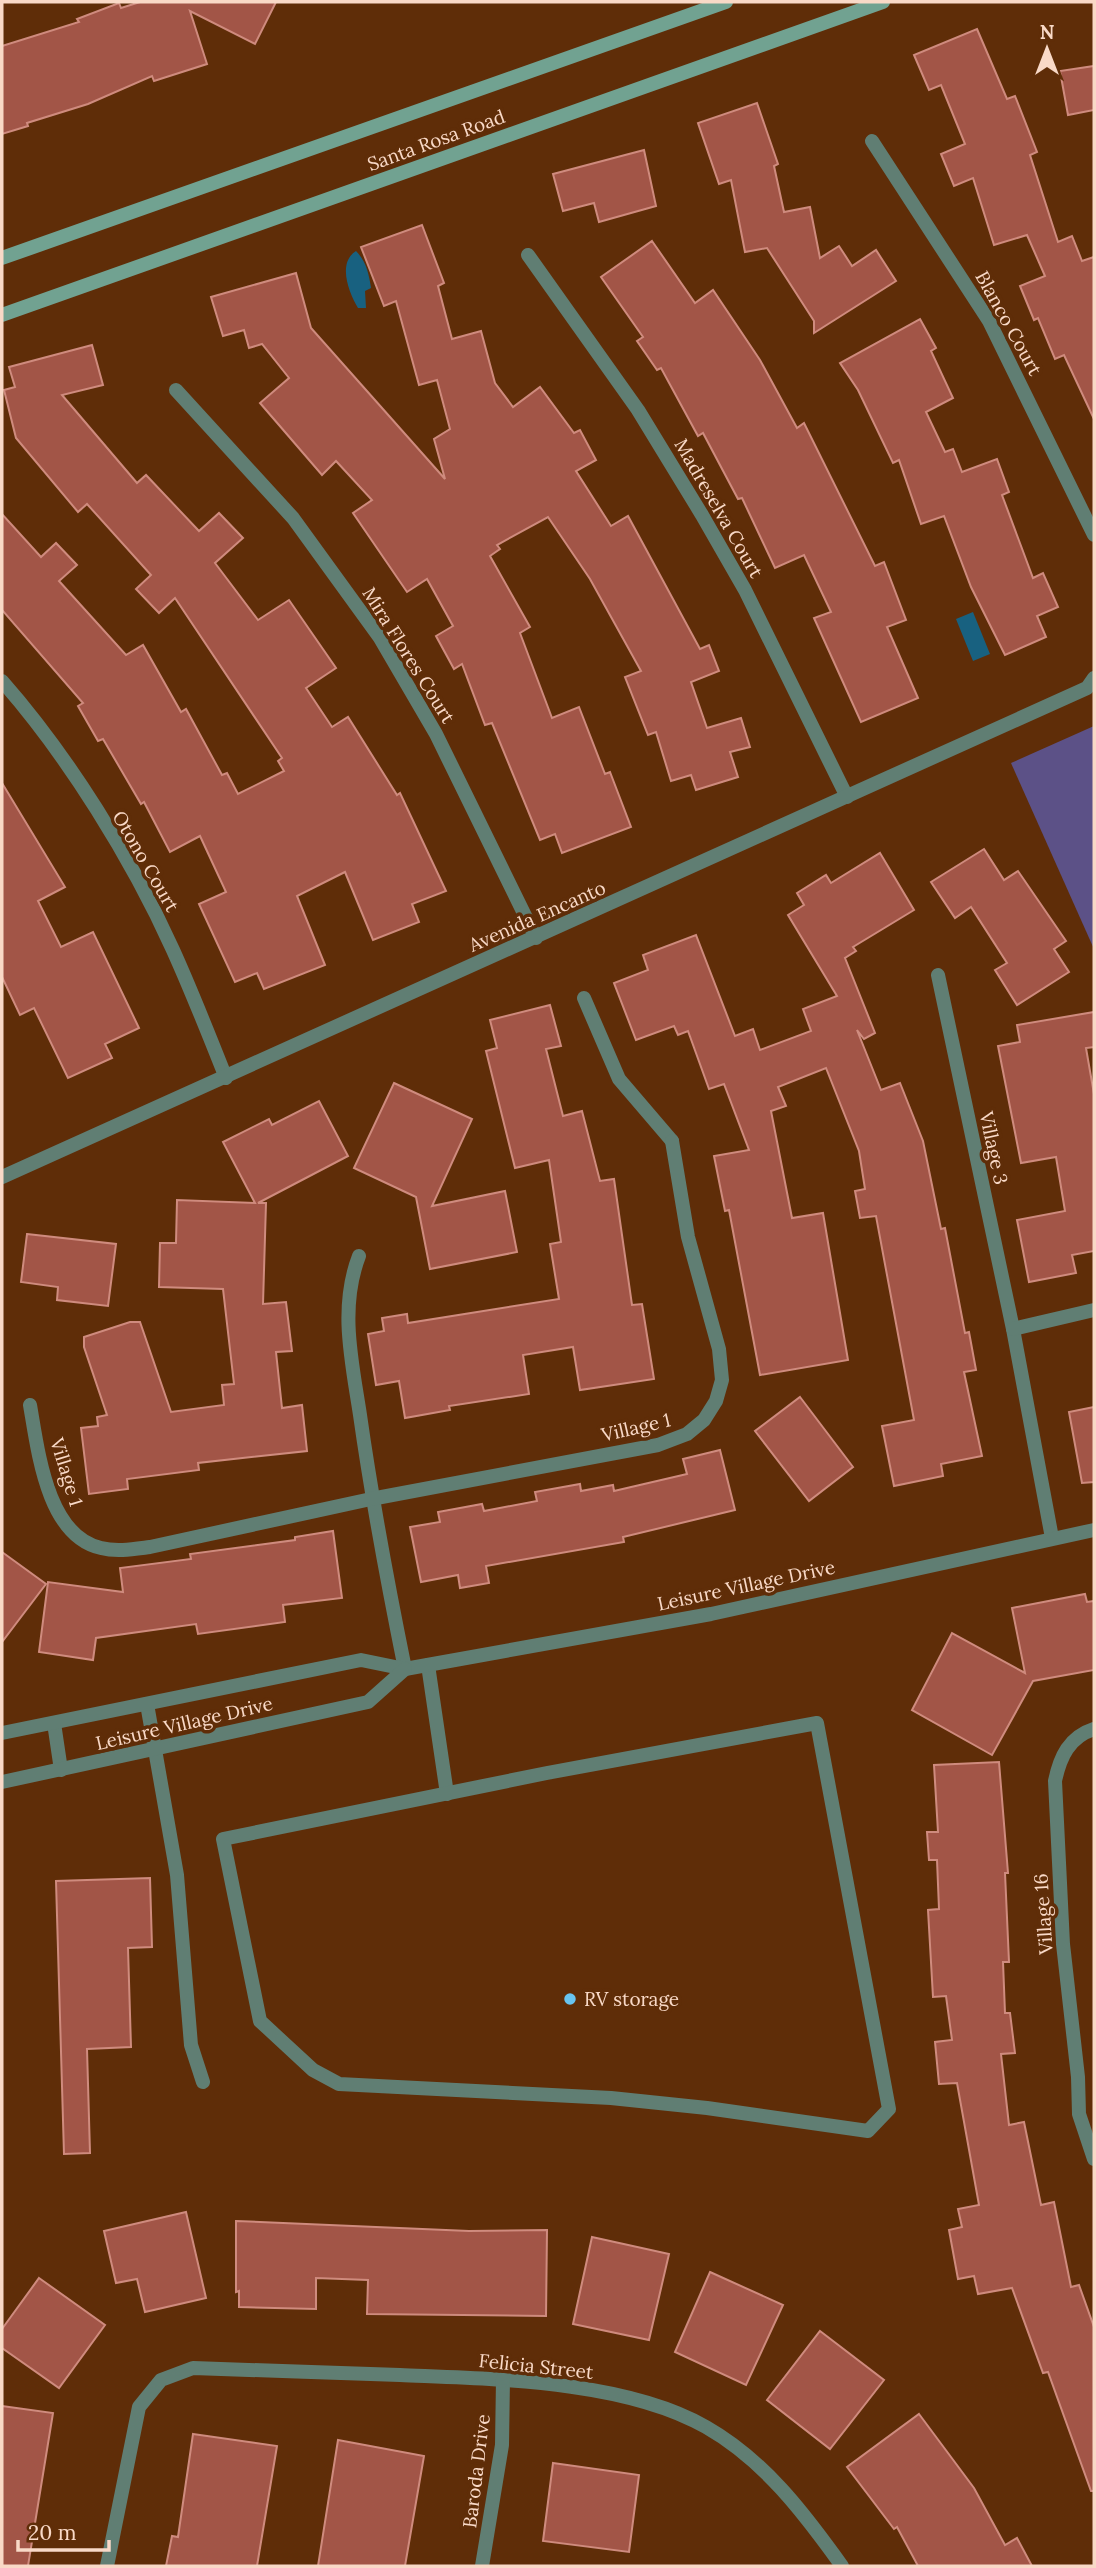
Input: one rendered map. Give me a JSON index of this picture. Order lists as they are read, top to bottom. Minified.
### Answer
{"streets":{"main road":["Santa Rosa Road"],"street":["Blanco Court","Madreselva Court","Mira Flores Court","Otono Court","Avenida Encanto","Village 3","Village 1","Leisure Village Drive","Village 16","Felicia Street","Baroda Drive"]},"crossings":[["Madreselva Court","Avenida Encanto"],["Mira Flores Court","Avenida Encanto"],["Otono Court","Avenida Encanto"],["Village 3","Leisure Village Drive"],["Felicia Street","Baroda Drive"]],"places":["RV storage"],"scale_bar":"20 m","north":"top"}
